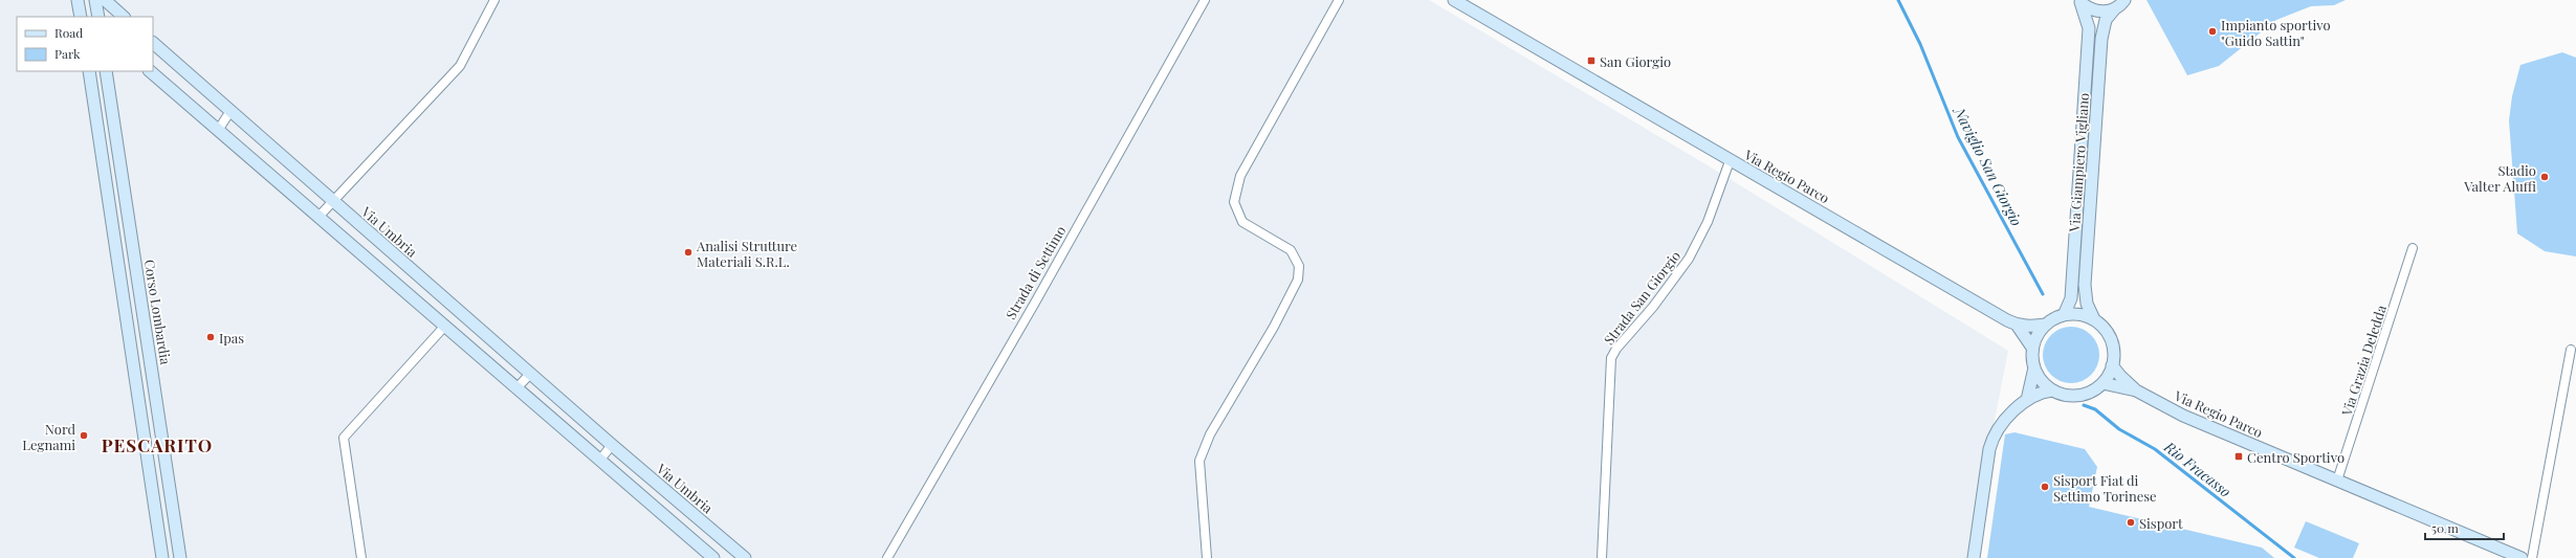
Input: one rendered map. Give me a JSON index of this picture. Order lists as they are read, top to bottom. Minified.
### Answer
{"streets":{"street":["Via Giampiero Vigliano","Via Regio Parco","Via Umbria","Strada di Settimo","Strada San Giorgio","Corso Lombardia","Via Grazia Deledda"]},"crossings":[["Via Giampiero Vigliano","Via Regio Parco"],["Via Regio Parco","Strada San Giorgio"],["Via Regio Parco","Via Grazia Deledda"]],"districts":["PESCARITO"],"water":["Naviglio San Giorgio","Rio Fracasso"],"places":{"other":["Impianto sportivo \"Guido Sattin\"","Stadio Valter Aluffi","Analisi Strutture Materiali S.R.L.","Ipas","Nord Legnami","Sisport Fiat di Settimo Torinese","Sisport"],"transit":["San Giorgio","Centro Sportivo"]},"legend":["Road","Park"],"scale_bar":"50 m"}
